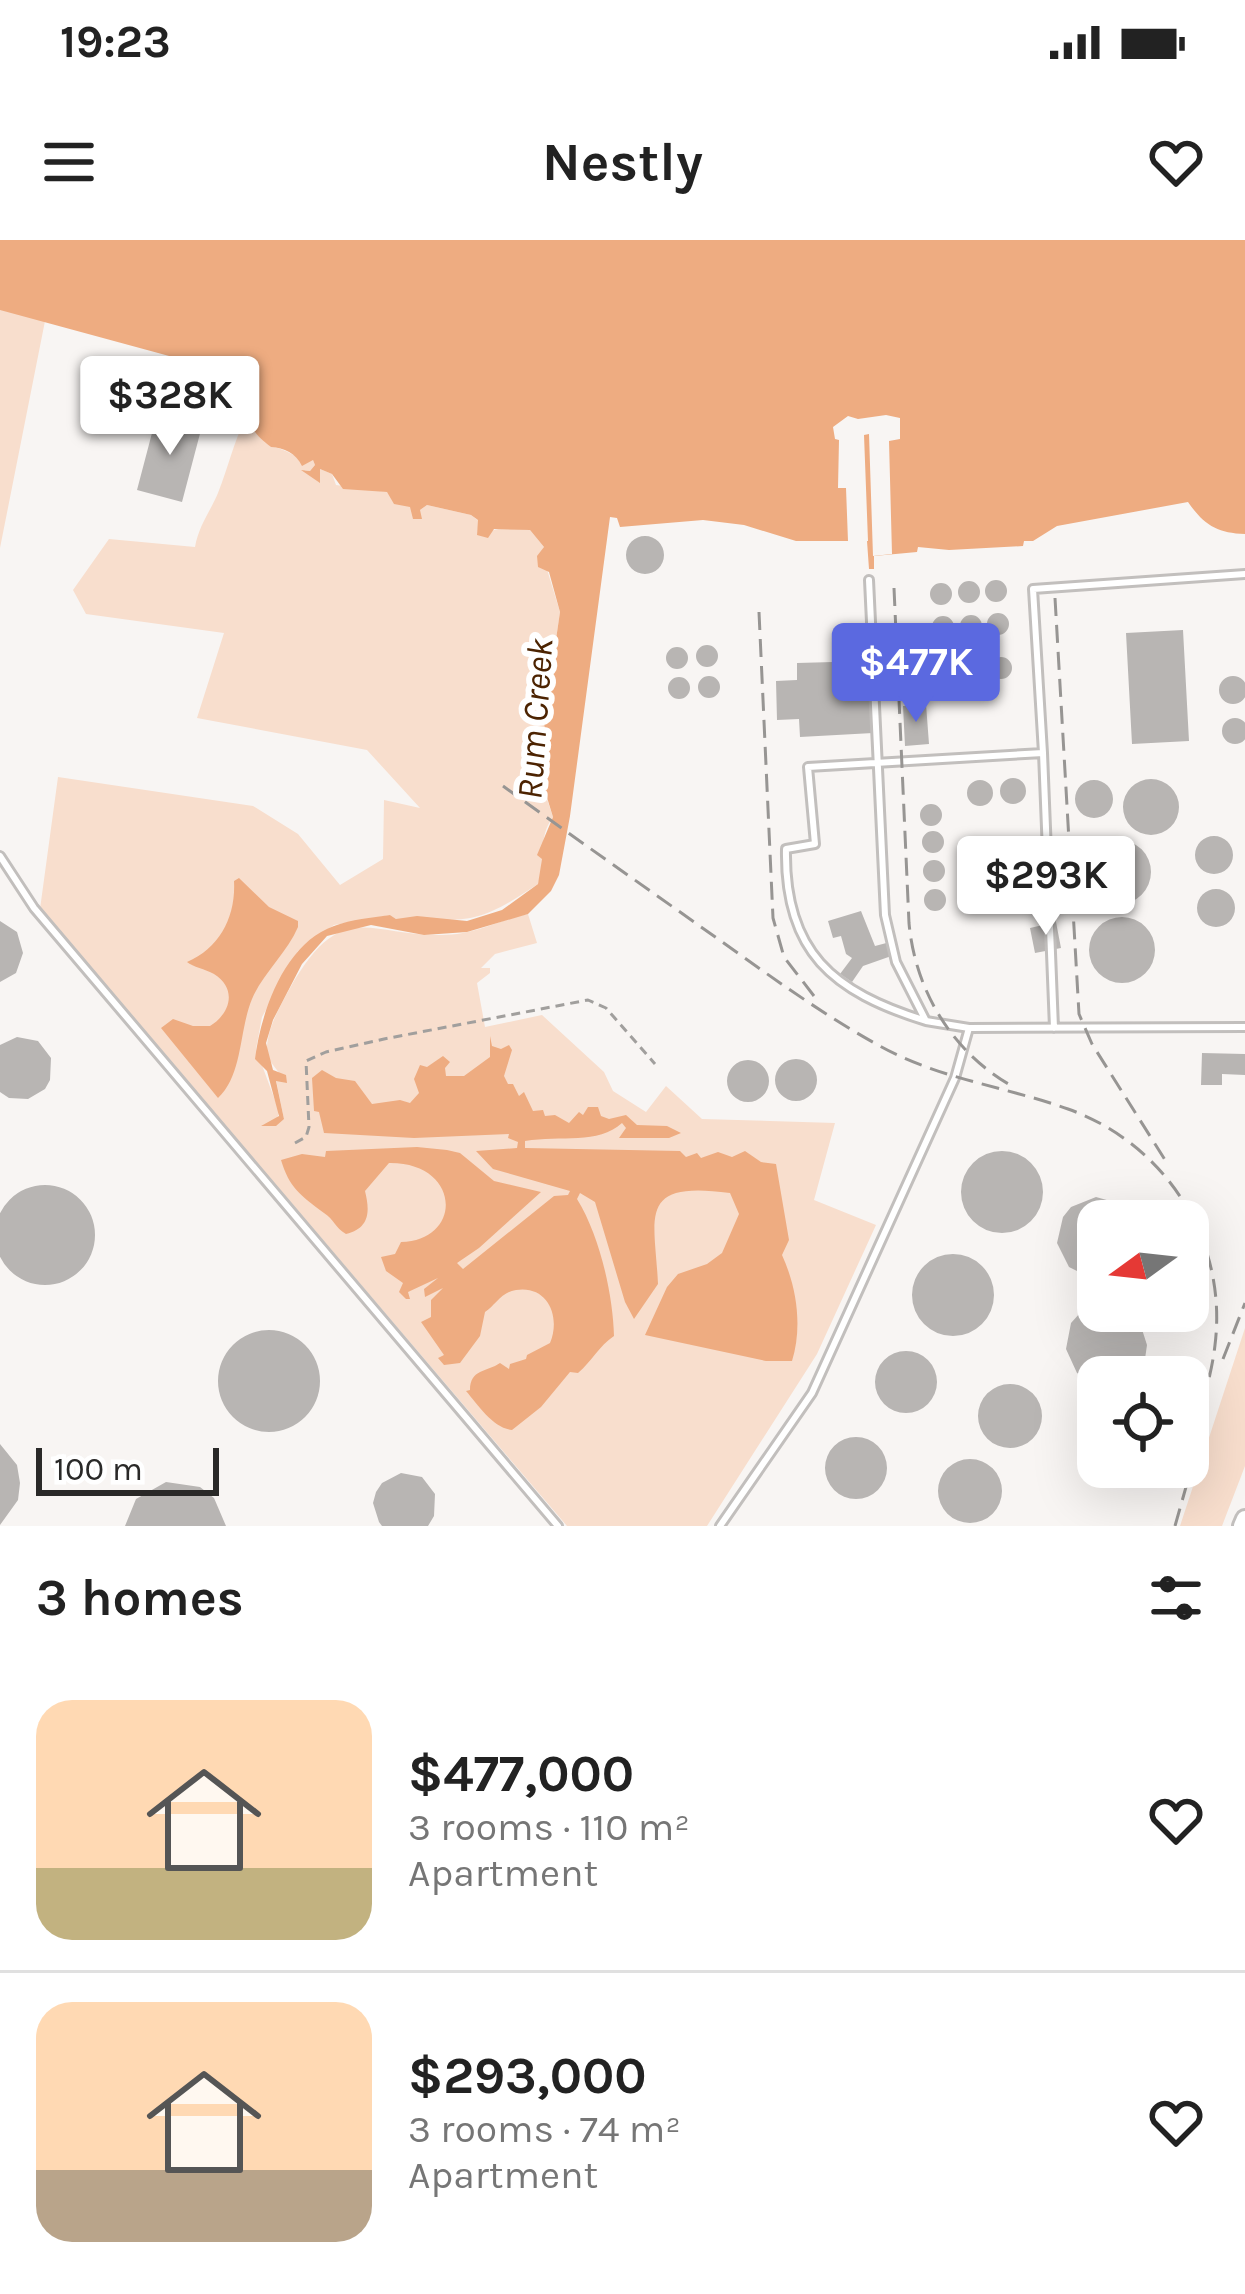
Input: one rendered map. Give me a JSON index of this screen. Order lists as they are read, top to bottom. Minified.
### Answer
{"water":["Rum Creek"],"scale_bar":"100 m","north":"left","page":{"status":"19:23","header":"Nestly","price":["$328K","$477K","$293K"],"scale":"100 m","heading":"3 homes","list":[{"name":"$477,000","note":"3 rooms · 110 m² · Apartment"},{"name":"$293,000","note":"3 rooms · 74 m² · Apartment"}]}}
